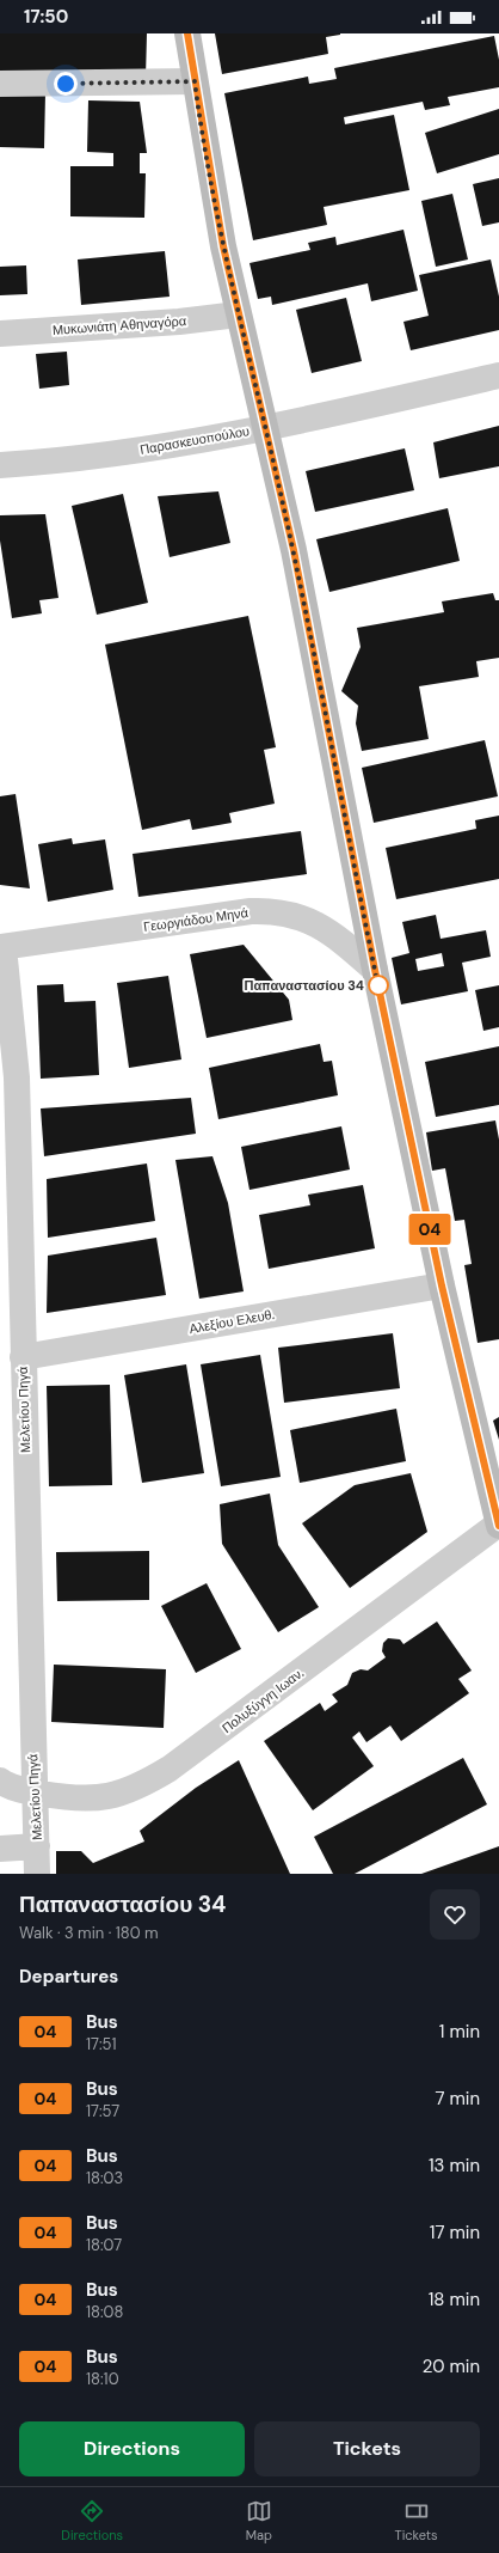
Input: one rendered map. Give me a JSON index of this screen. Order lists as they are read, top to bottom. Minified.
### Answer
{"streets":{"street":["Μυκωνιάτη Αθηναγόρα","Παρασκευοπούλου","Γεωργιάδου Μηνά","Αλεξίου Ελευθ.","Μελετίου Πηγά","Πολυξύγγη Ιωαν."]},"crossings":[["Γεωργιάδου Μηνά","Μελετίου Πηγά"],["Αλεξίου Ελευθ.","Μελετίου Πηγά"],["Μελετίου Πηγά","Πολυξύγγη Ιωαν."]],"places":["Παπαναστασίου 34"],"lines":["bus line 04"],"page":{"status":"17:50","on_map":"04","heading":[["Παπαναστασίου 34","Walk · 3 min · 180 m"],"Departures"],"list":[{"mark":"04","name":"Bus","note":"17:51","value":"1 min"},{"mark":"04","name":"Bus","note":"17:57","value":"7 min"},{"mark":"04","name":"Bus","note":"18:03","value":"13 min"},{"mark":"04","name":"Bus","note":"18:07","value":"17 min"},{"mark":"04","name":"Bus","note":"18:08","value":"18 min"},{"mark":"04","name":"Bus","note":"18:10","value":"20 min"}],"buttons":["Directions","Tickets"],"tabs":["Directions","Map","Tickets"]}}
